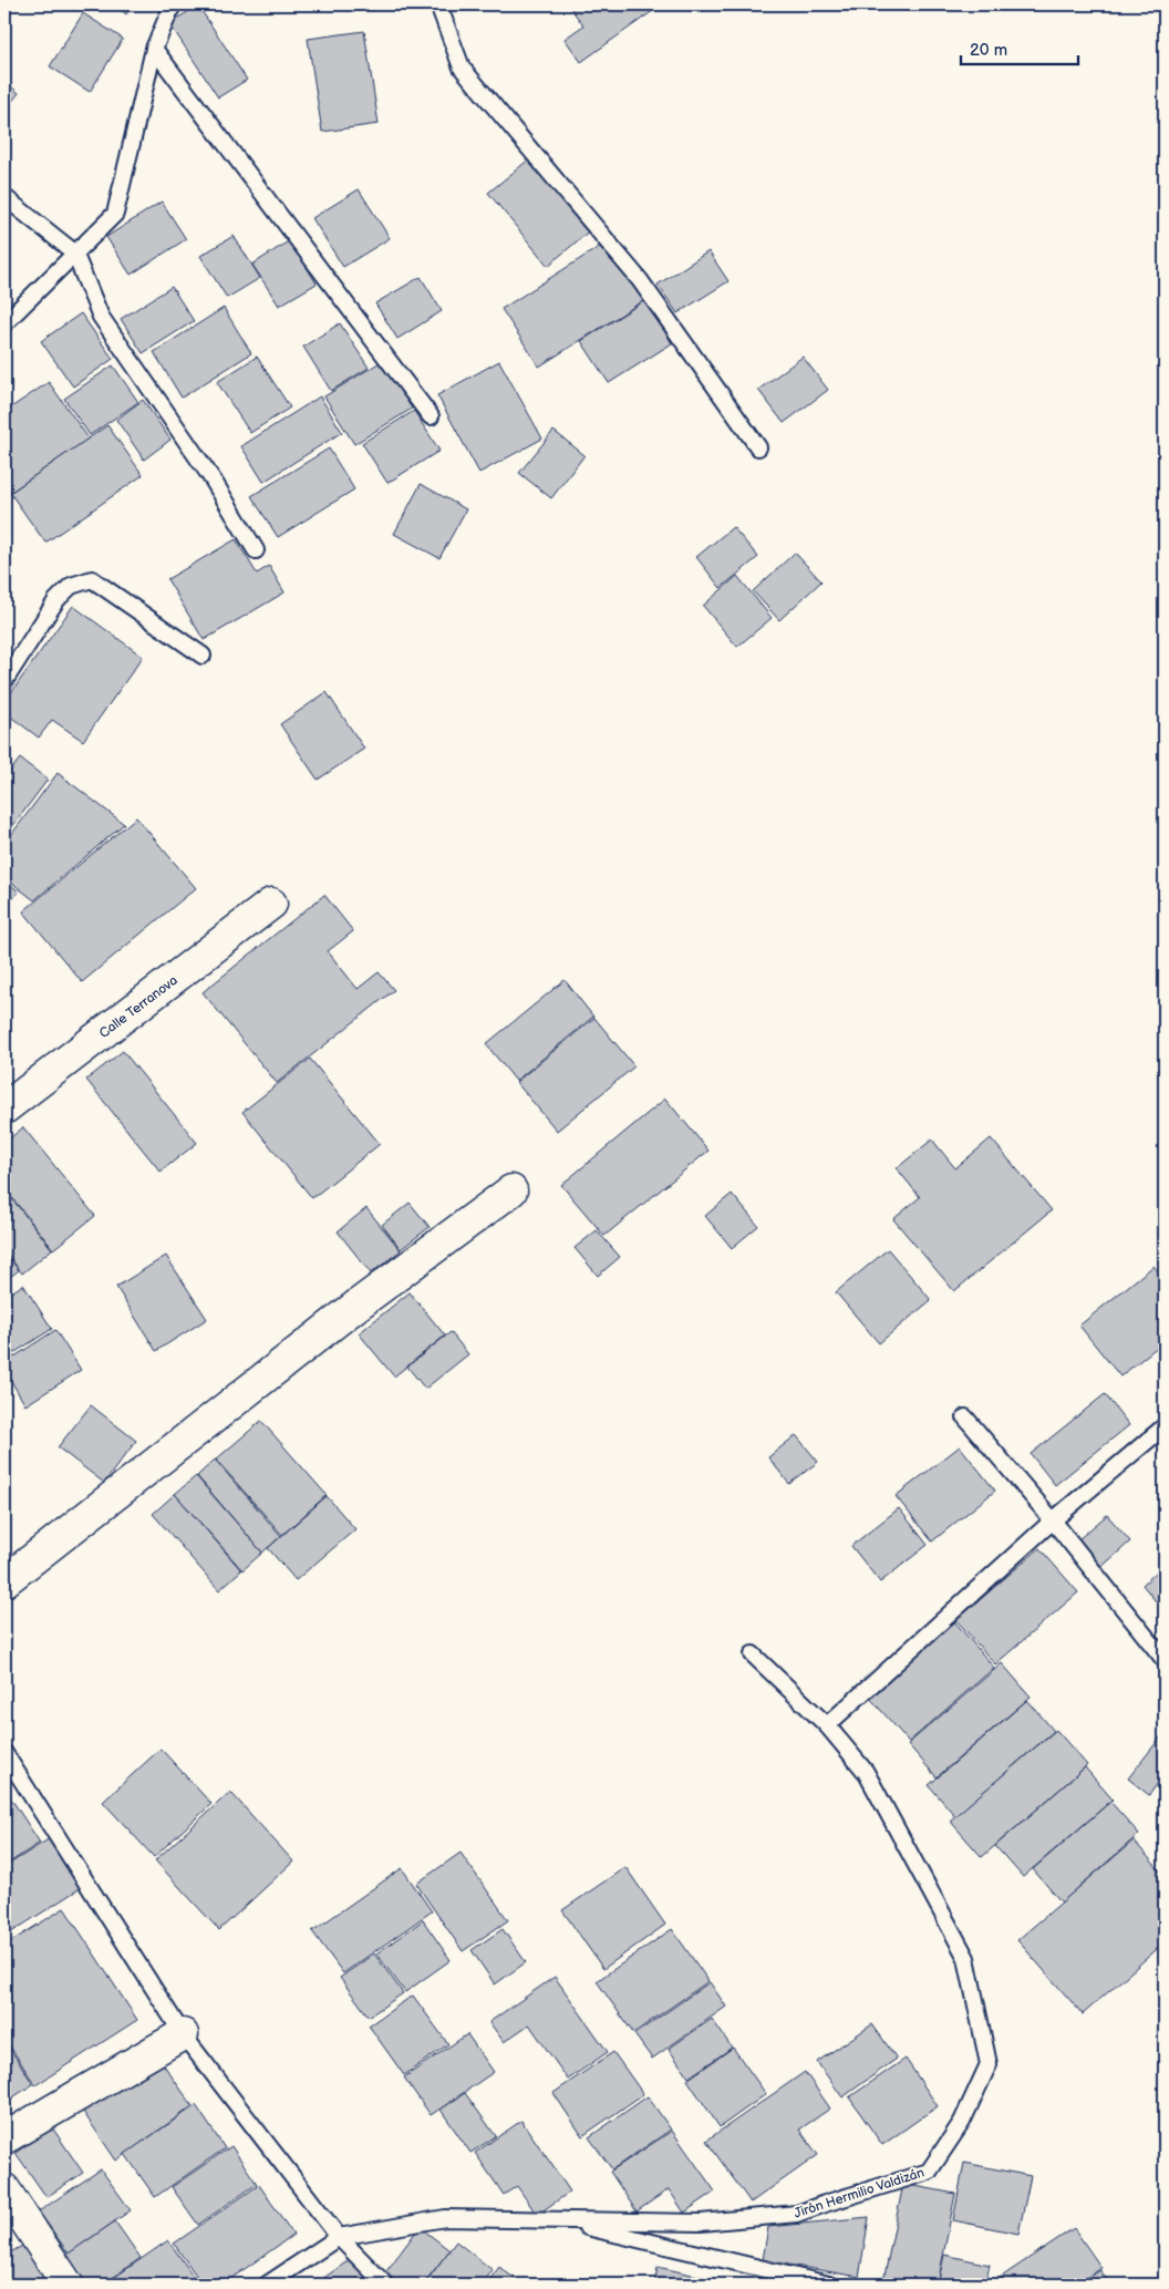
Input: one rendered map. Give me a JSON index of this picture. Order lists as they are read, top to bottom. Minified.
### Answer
{"streets":{"street":["Calle Terranova"],"lane":["Jirón Hermilio Valdizán"]},"scale_bar":"20 m"}
